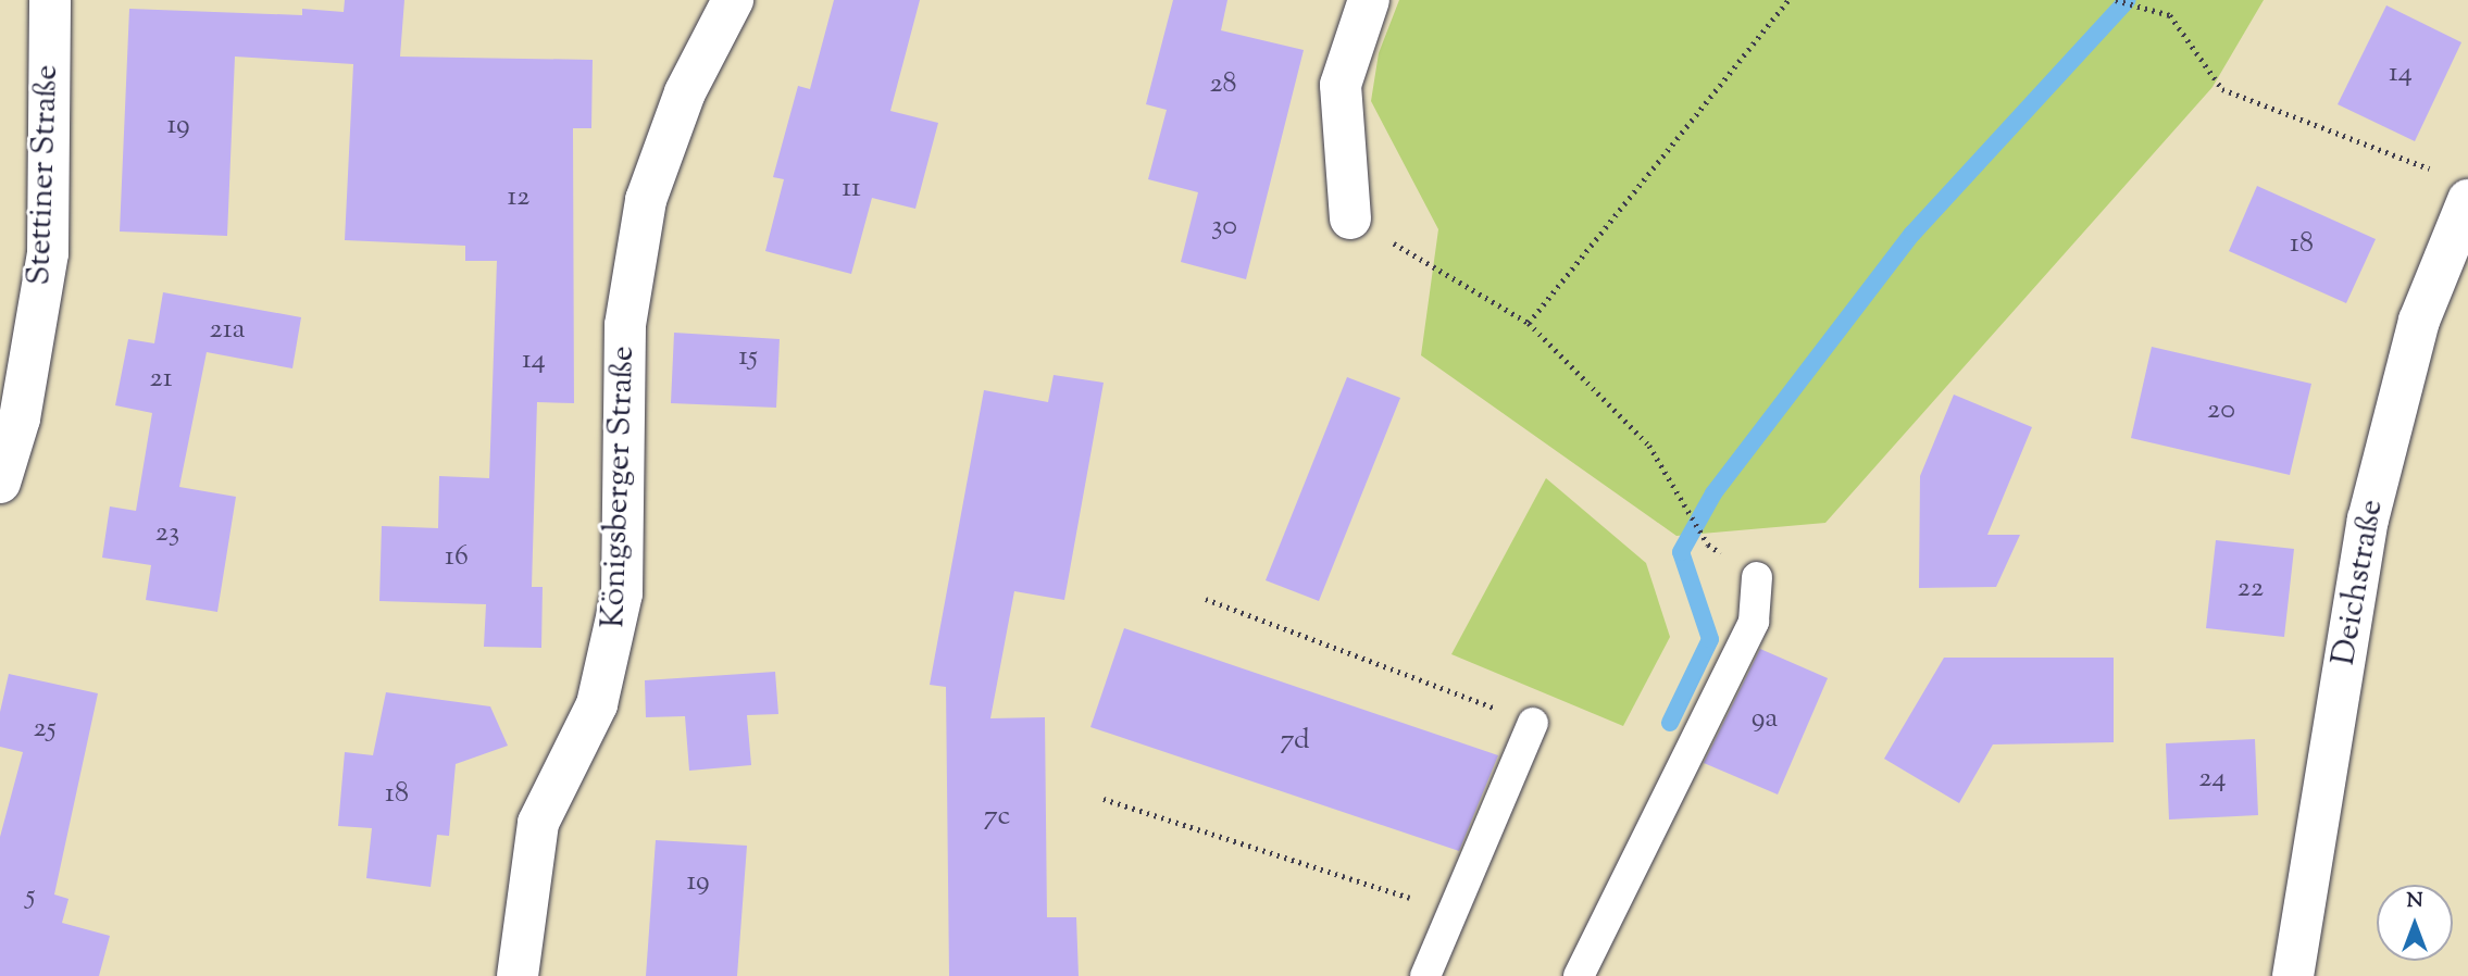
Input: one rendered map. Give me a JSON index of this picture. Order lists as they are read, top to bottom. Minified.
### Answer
{"streets":{"street":["Stettiner Straße","Königsberger Straße","Deichstraße"]},"house_numbers":["14","28","19","11","12","30","18","21a","15","14","21","20","23","16","22","9a","25","7d","24","18","7c","19","5"],"north":"top"}
